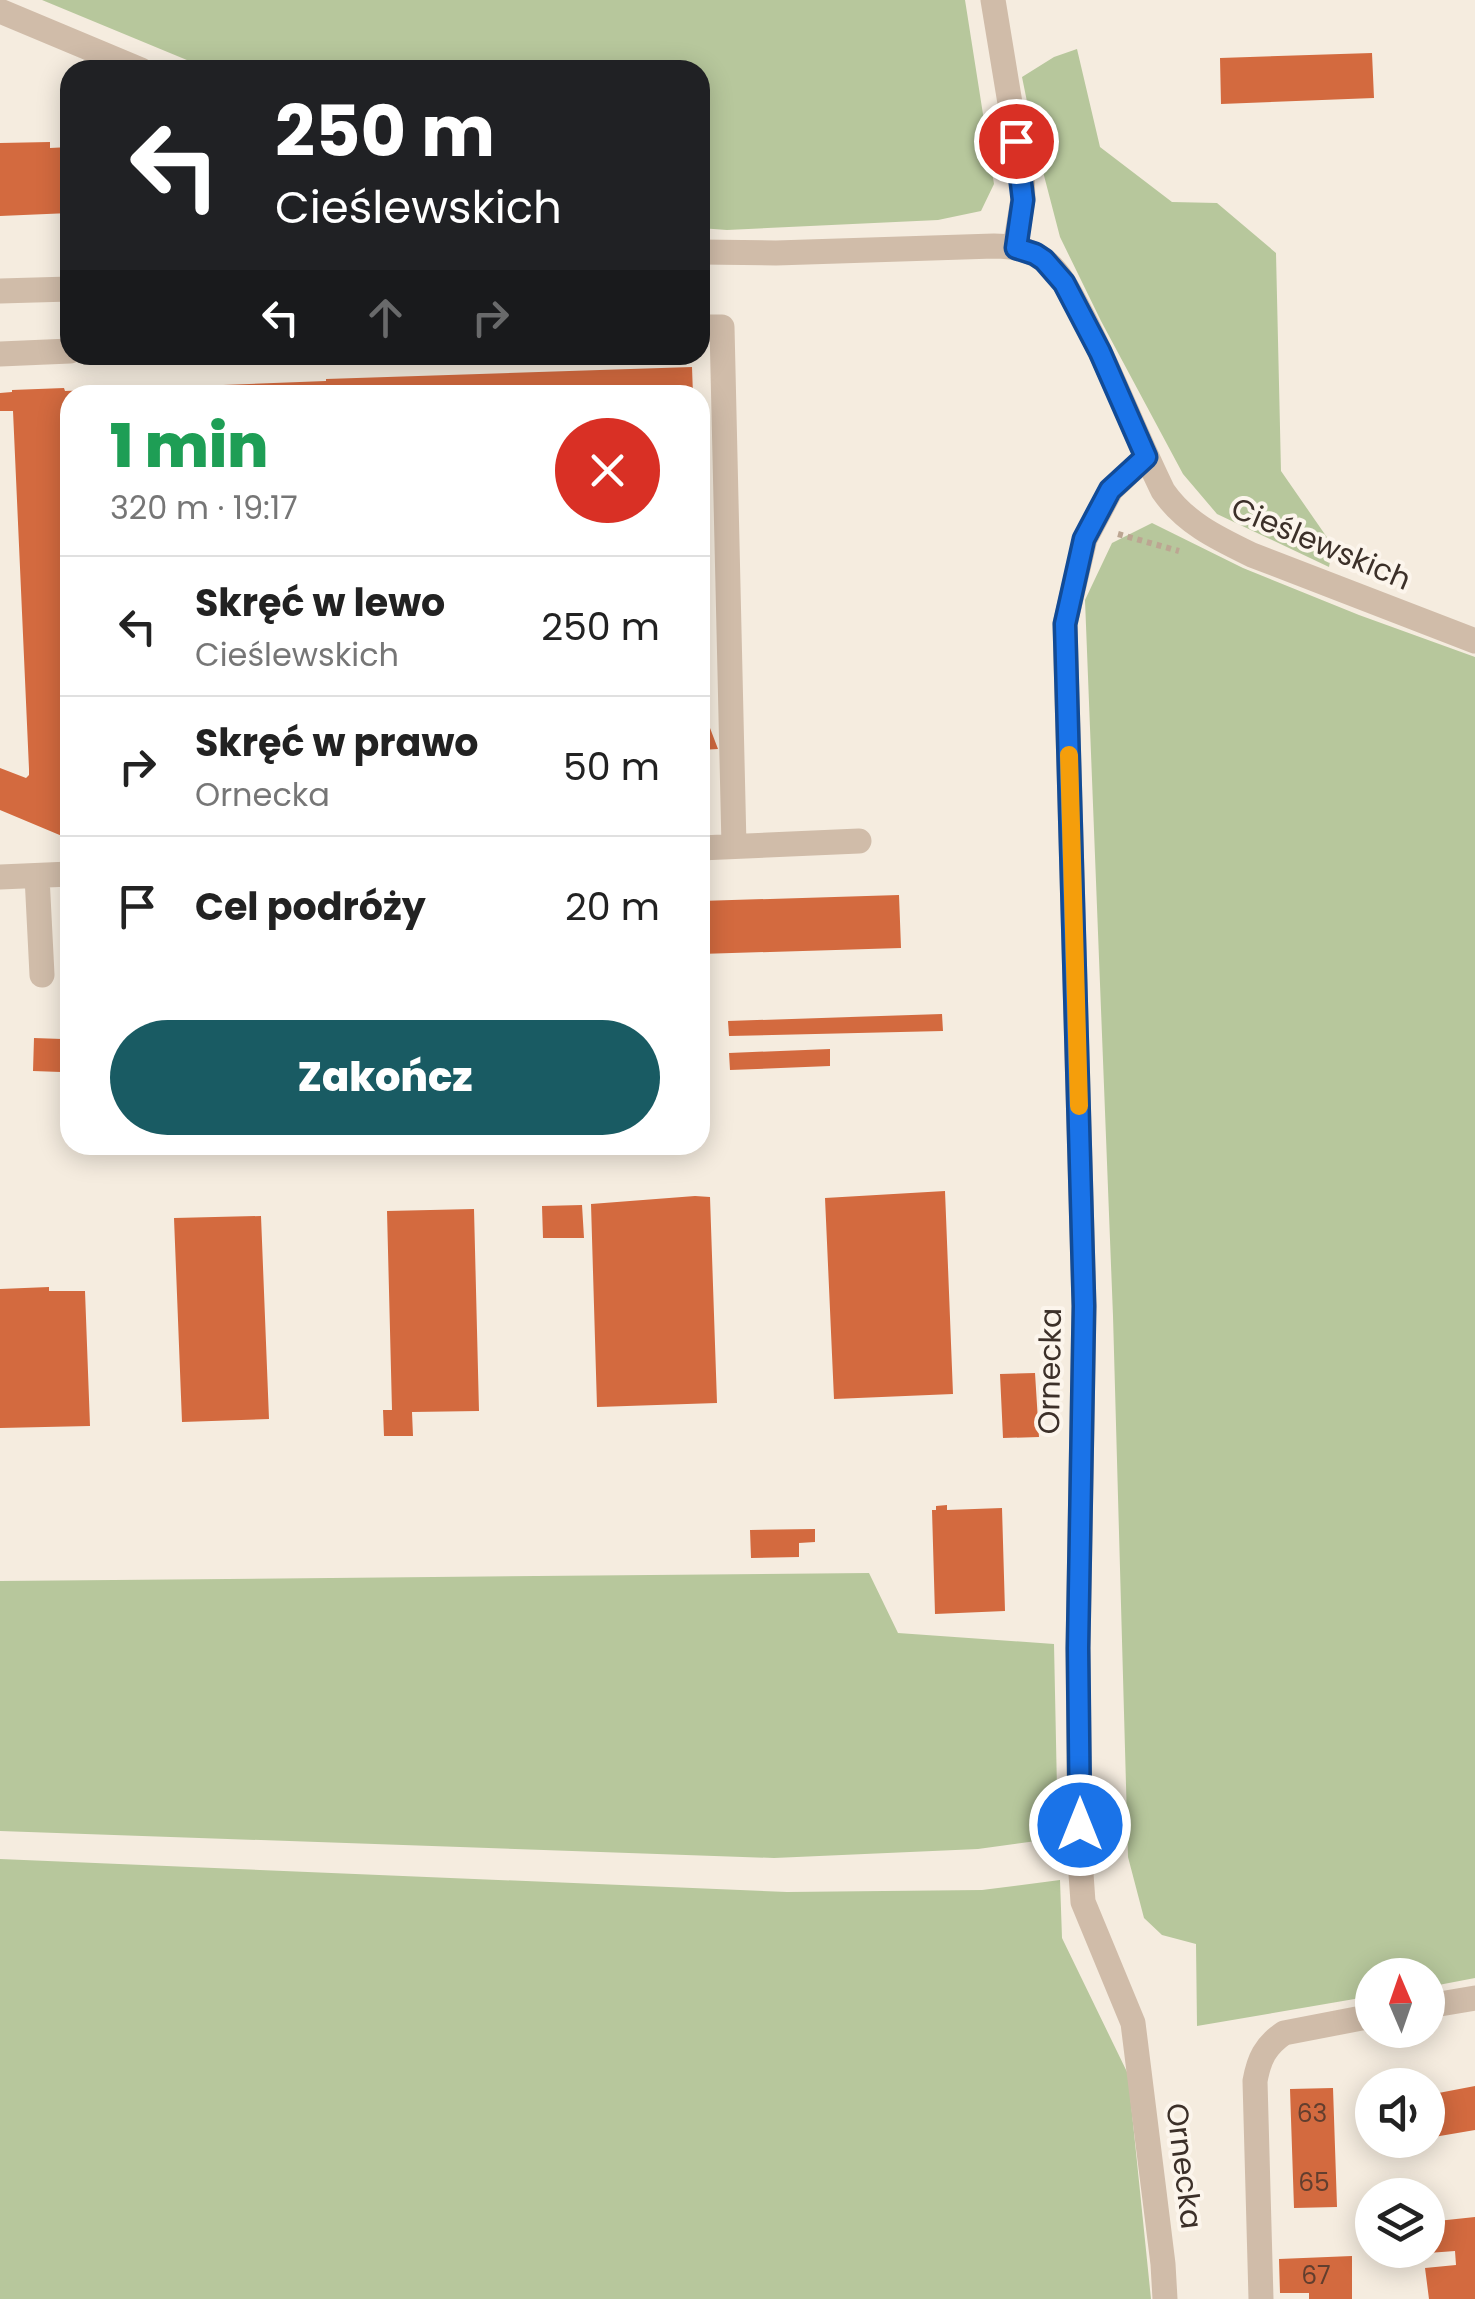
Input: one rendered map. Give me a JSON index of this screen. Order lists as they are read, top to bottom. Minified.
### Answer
{"streets":{"street":["Cieślewskich","Ornecka"]},"crossings":[["Cieślewskich","Ornecka"]],"house_numbers":["63","65","67"],"north":"top","page":{"turn":["250 m","Cieślewskich"],"heading":["1 min","320 m · 19:17"],"list":[{"name":"Skręć w lewo","note":"Cieślewskich","value":"250 m"},{"name":"Skręć w prawo","note":"Ornecka","value":"50 m"},{"name":"Cel podróży","value":"20 m"}],"buttons":"Zakończ"}}
